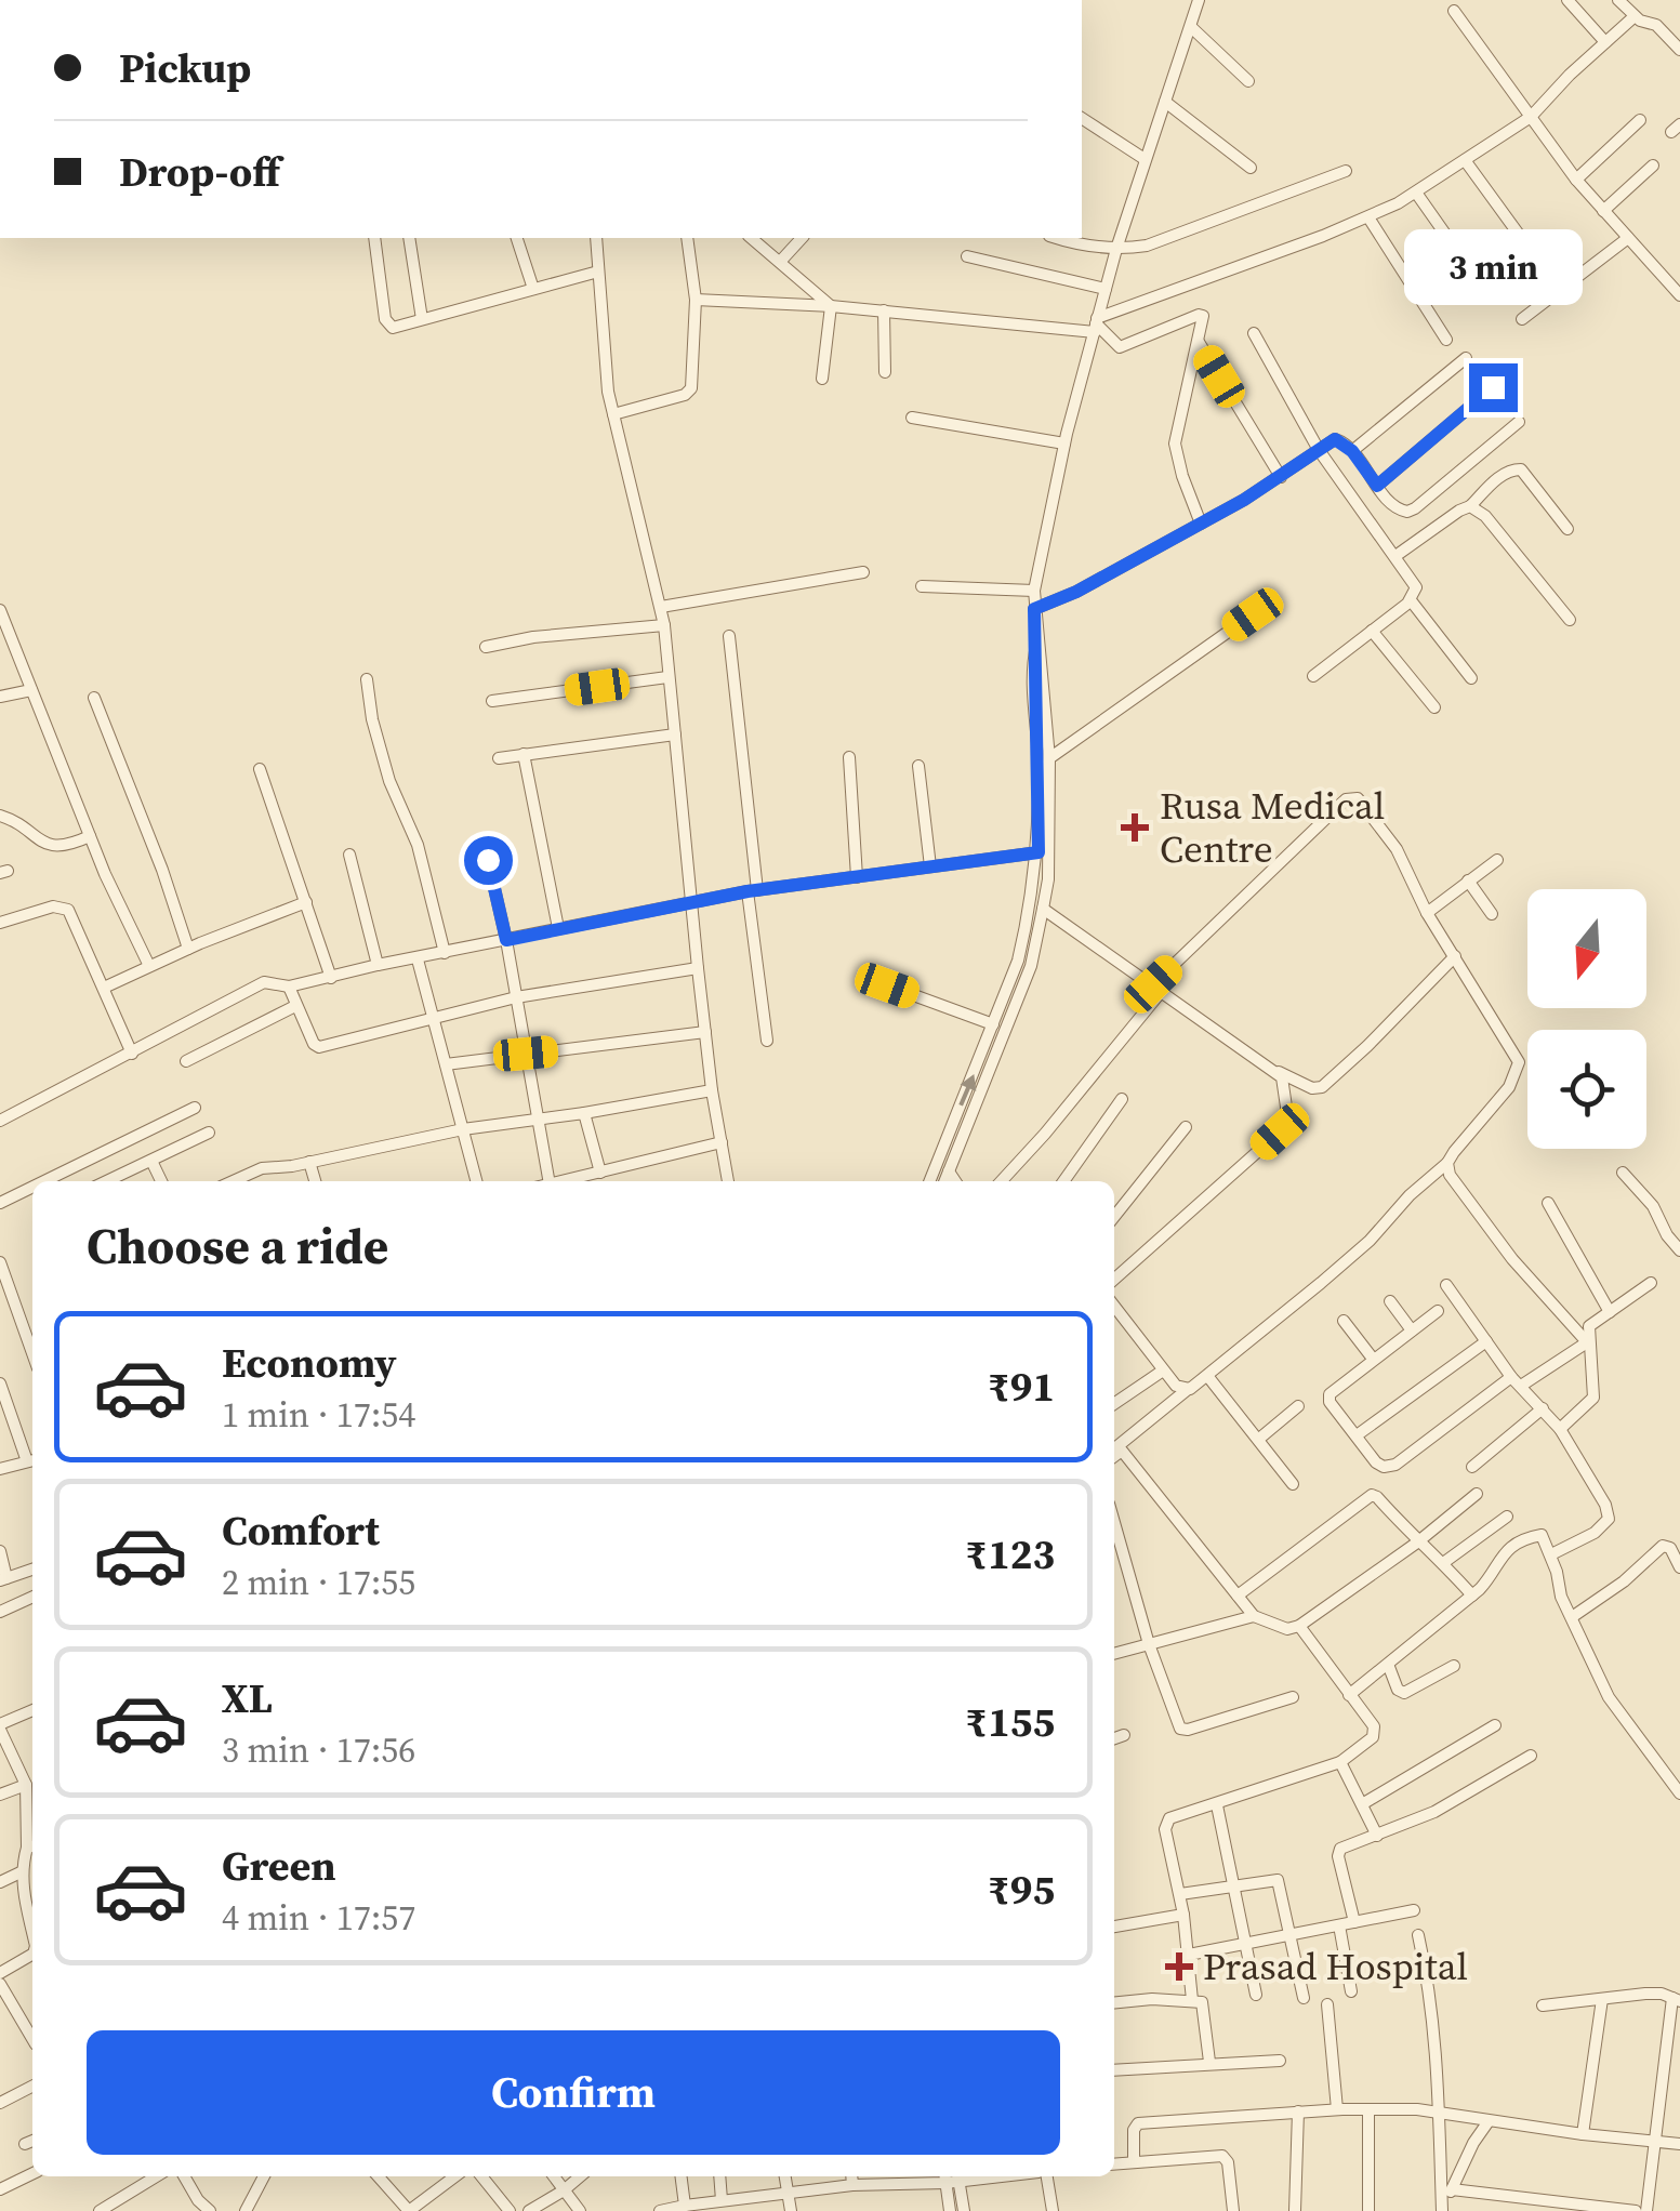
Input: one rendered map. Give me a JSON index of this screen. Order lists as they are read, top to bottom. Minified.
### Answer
{"places":{"health":["Rusa Medical Centre","Prasad Hospital"]},"north":"bottom","page":{"banner":["Pickup","Drop-off"],"bubble":"3 min","heading":"Choose a ride","list":[{"name":"Economy","note":"1 min · 17:54","value":"₹91"},{"name":"Comfort","note":"2 min · 17:55","value":"₹123"},{"name":"XL","note":"3 min · 17:56","value":"₹155"},{"name":"Green","note":"4 min · 17:57","value":"₹95"}],"buttons":"Confirm"}}
